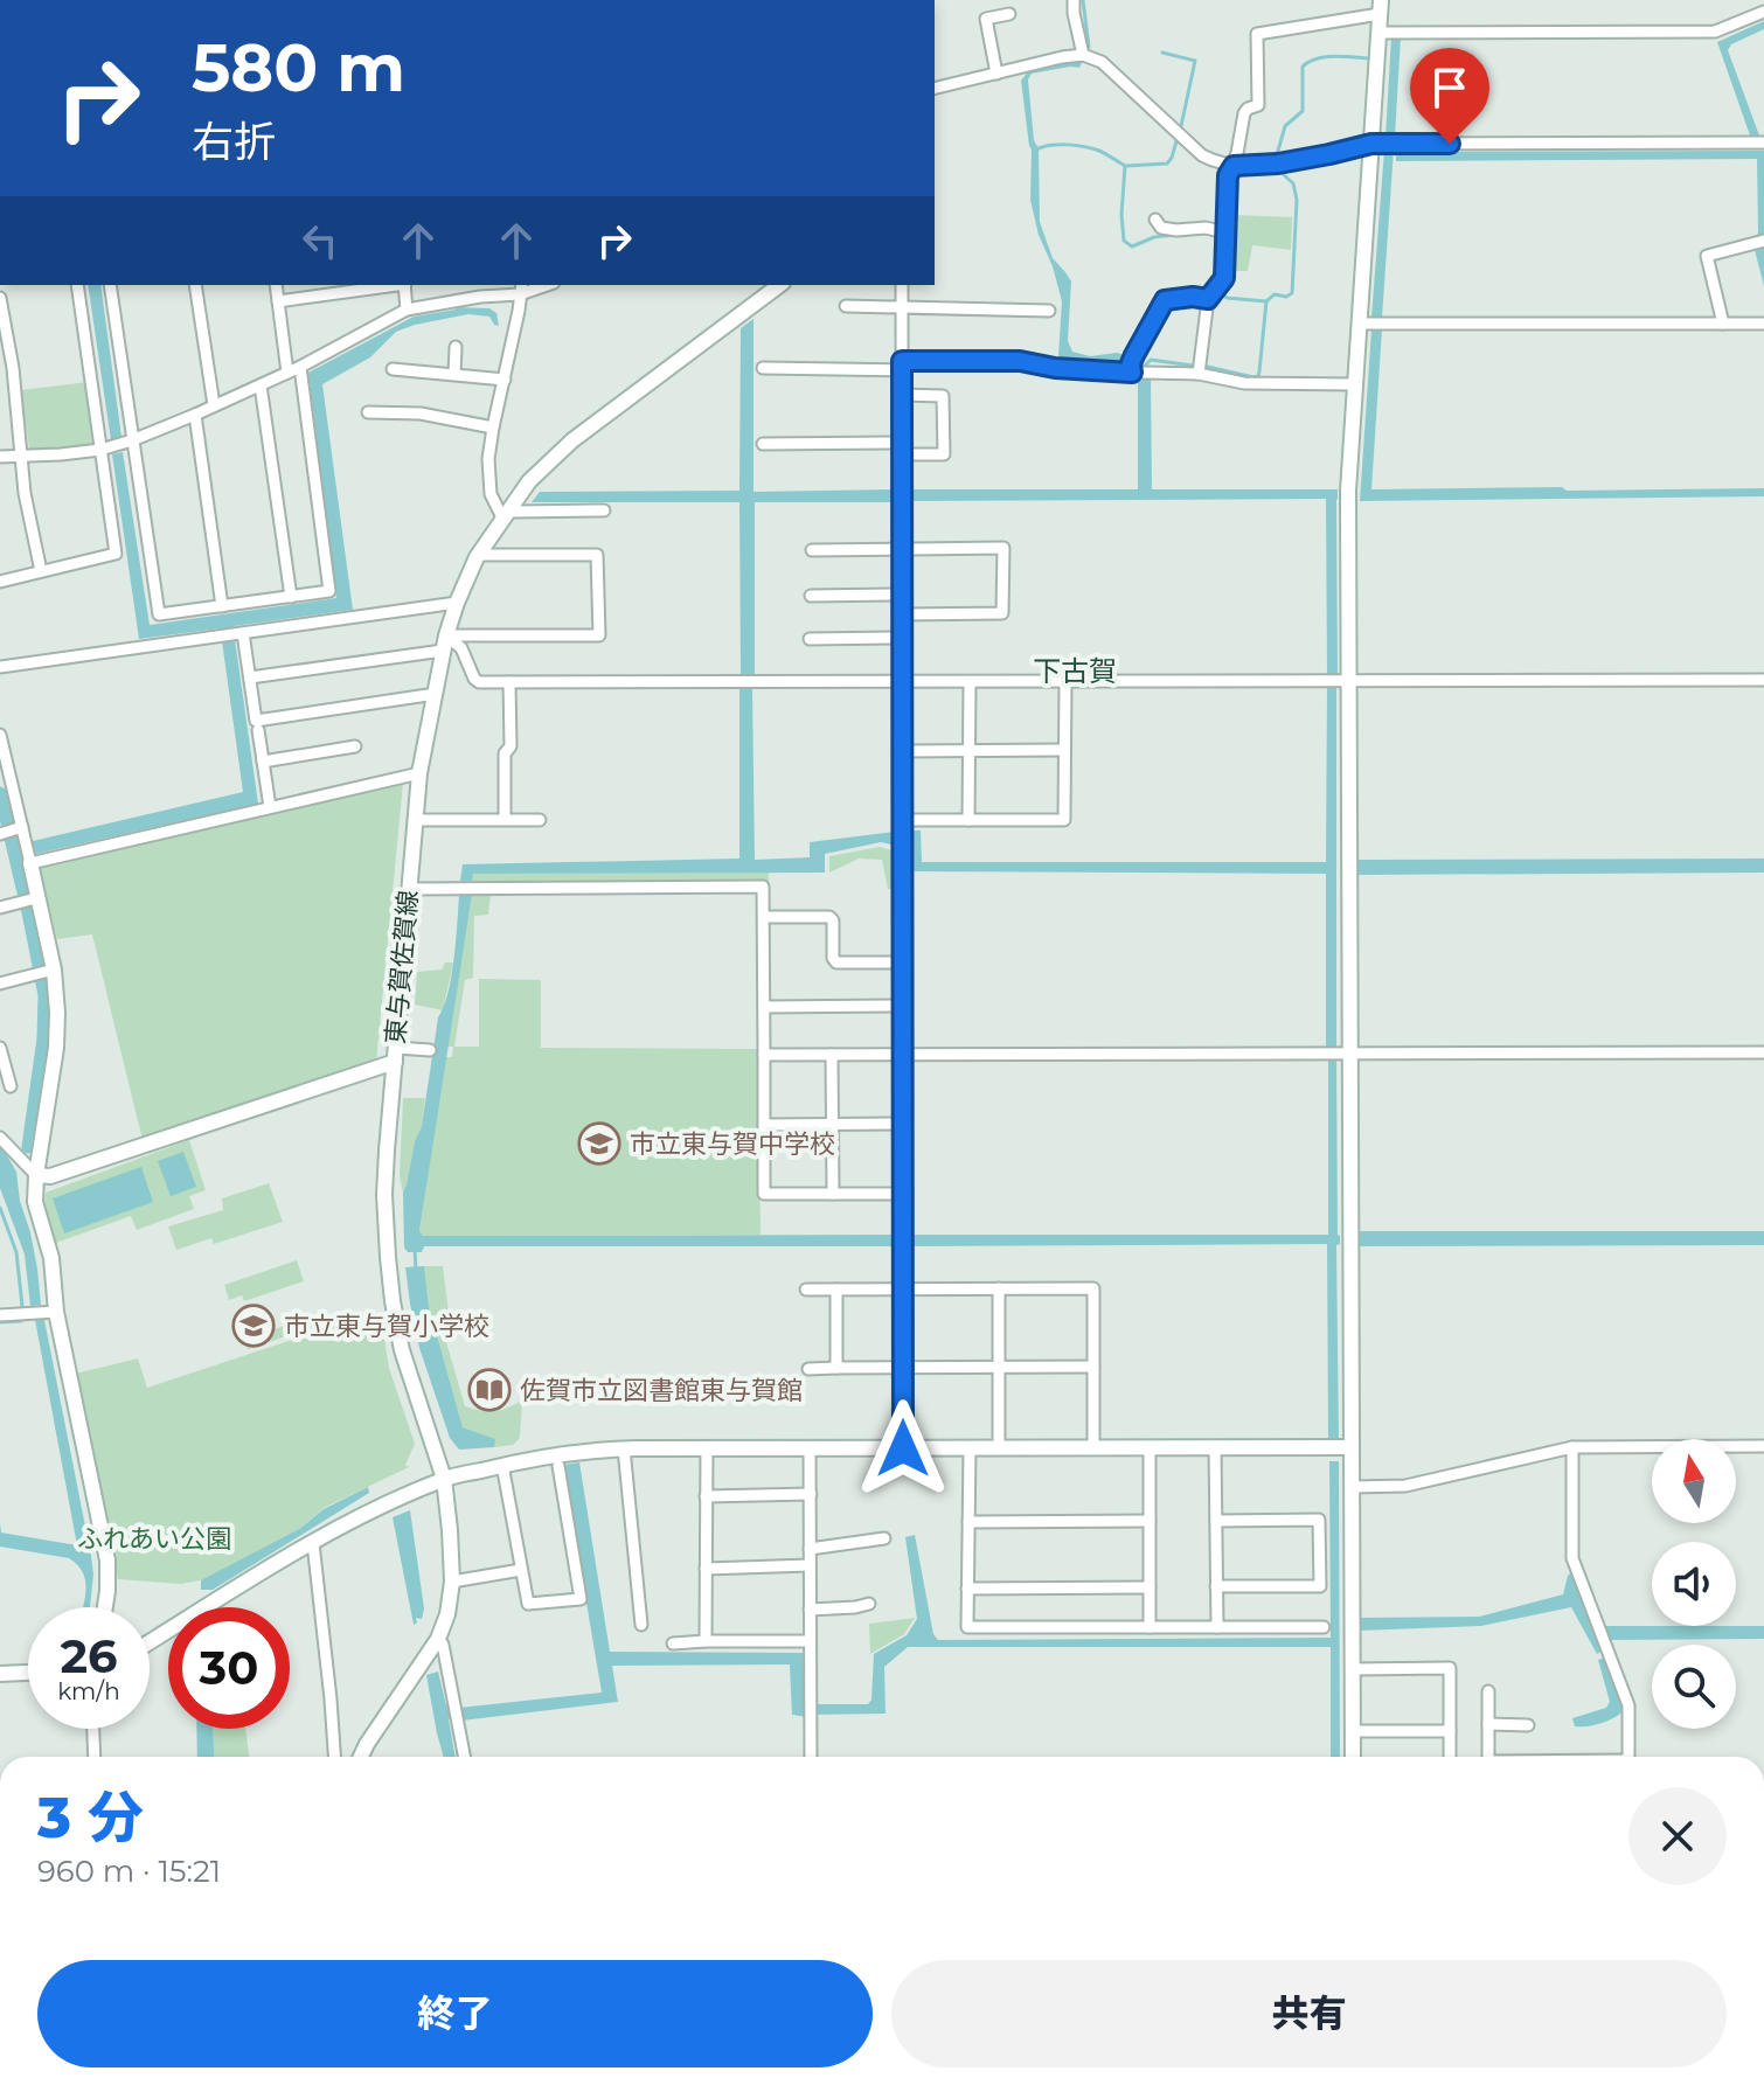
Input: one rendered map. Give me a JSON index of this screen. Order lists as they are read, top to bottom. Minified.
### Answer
{"streets":{"street":["東与賀佐賀線"]},"districts":["下古賀"],"parks":["ふれあい公園"],"places":{"school or university":["市立東与賀中学校","市立東与賀小学校"],"library":["佐賀市立図書館東与賀館"]},"north":"top","page":{"turn":["580 m","右折"],"speed":"26 km/h","limit":"30","heading":["3 分","960 m · 15:21"],"buttons":["終了","共有"]}}
